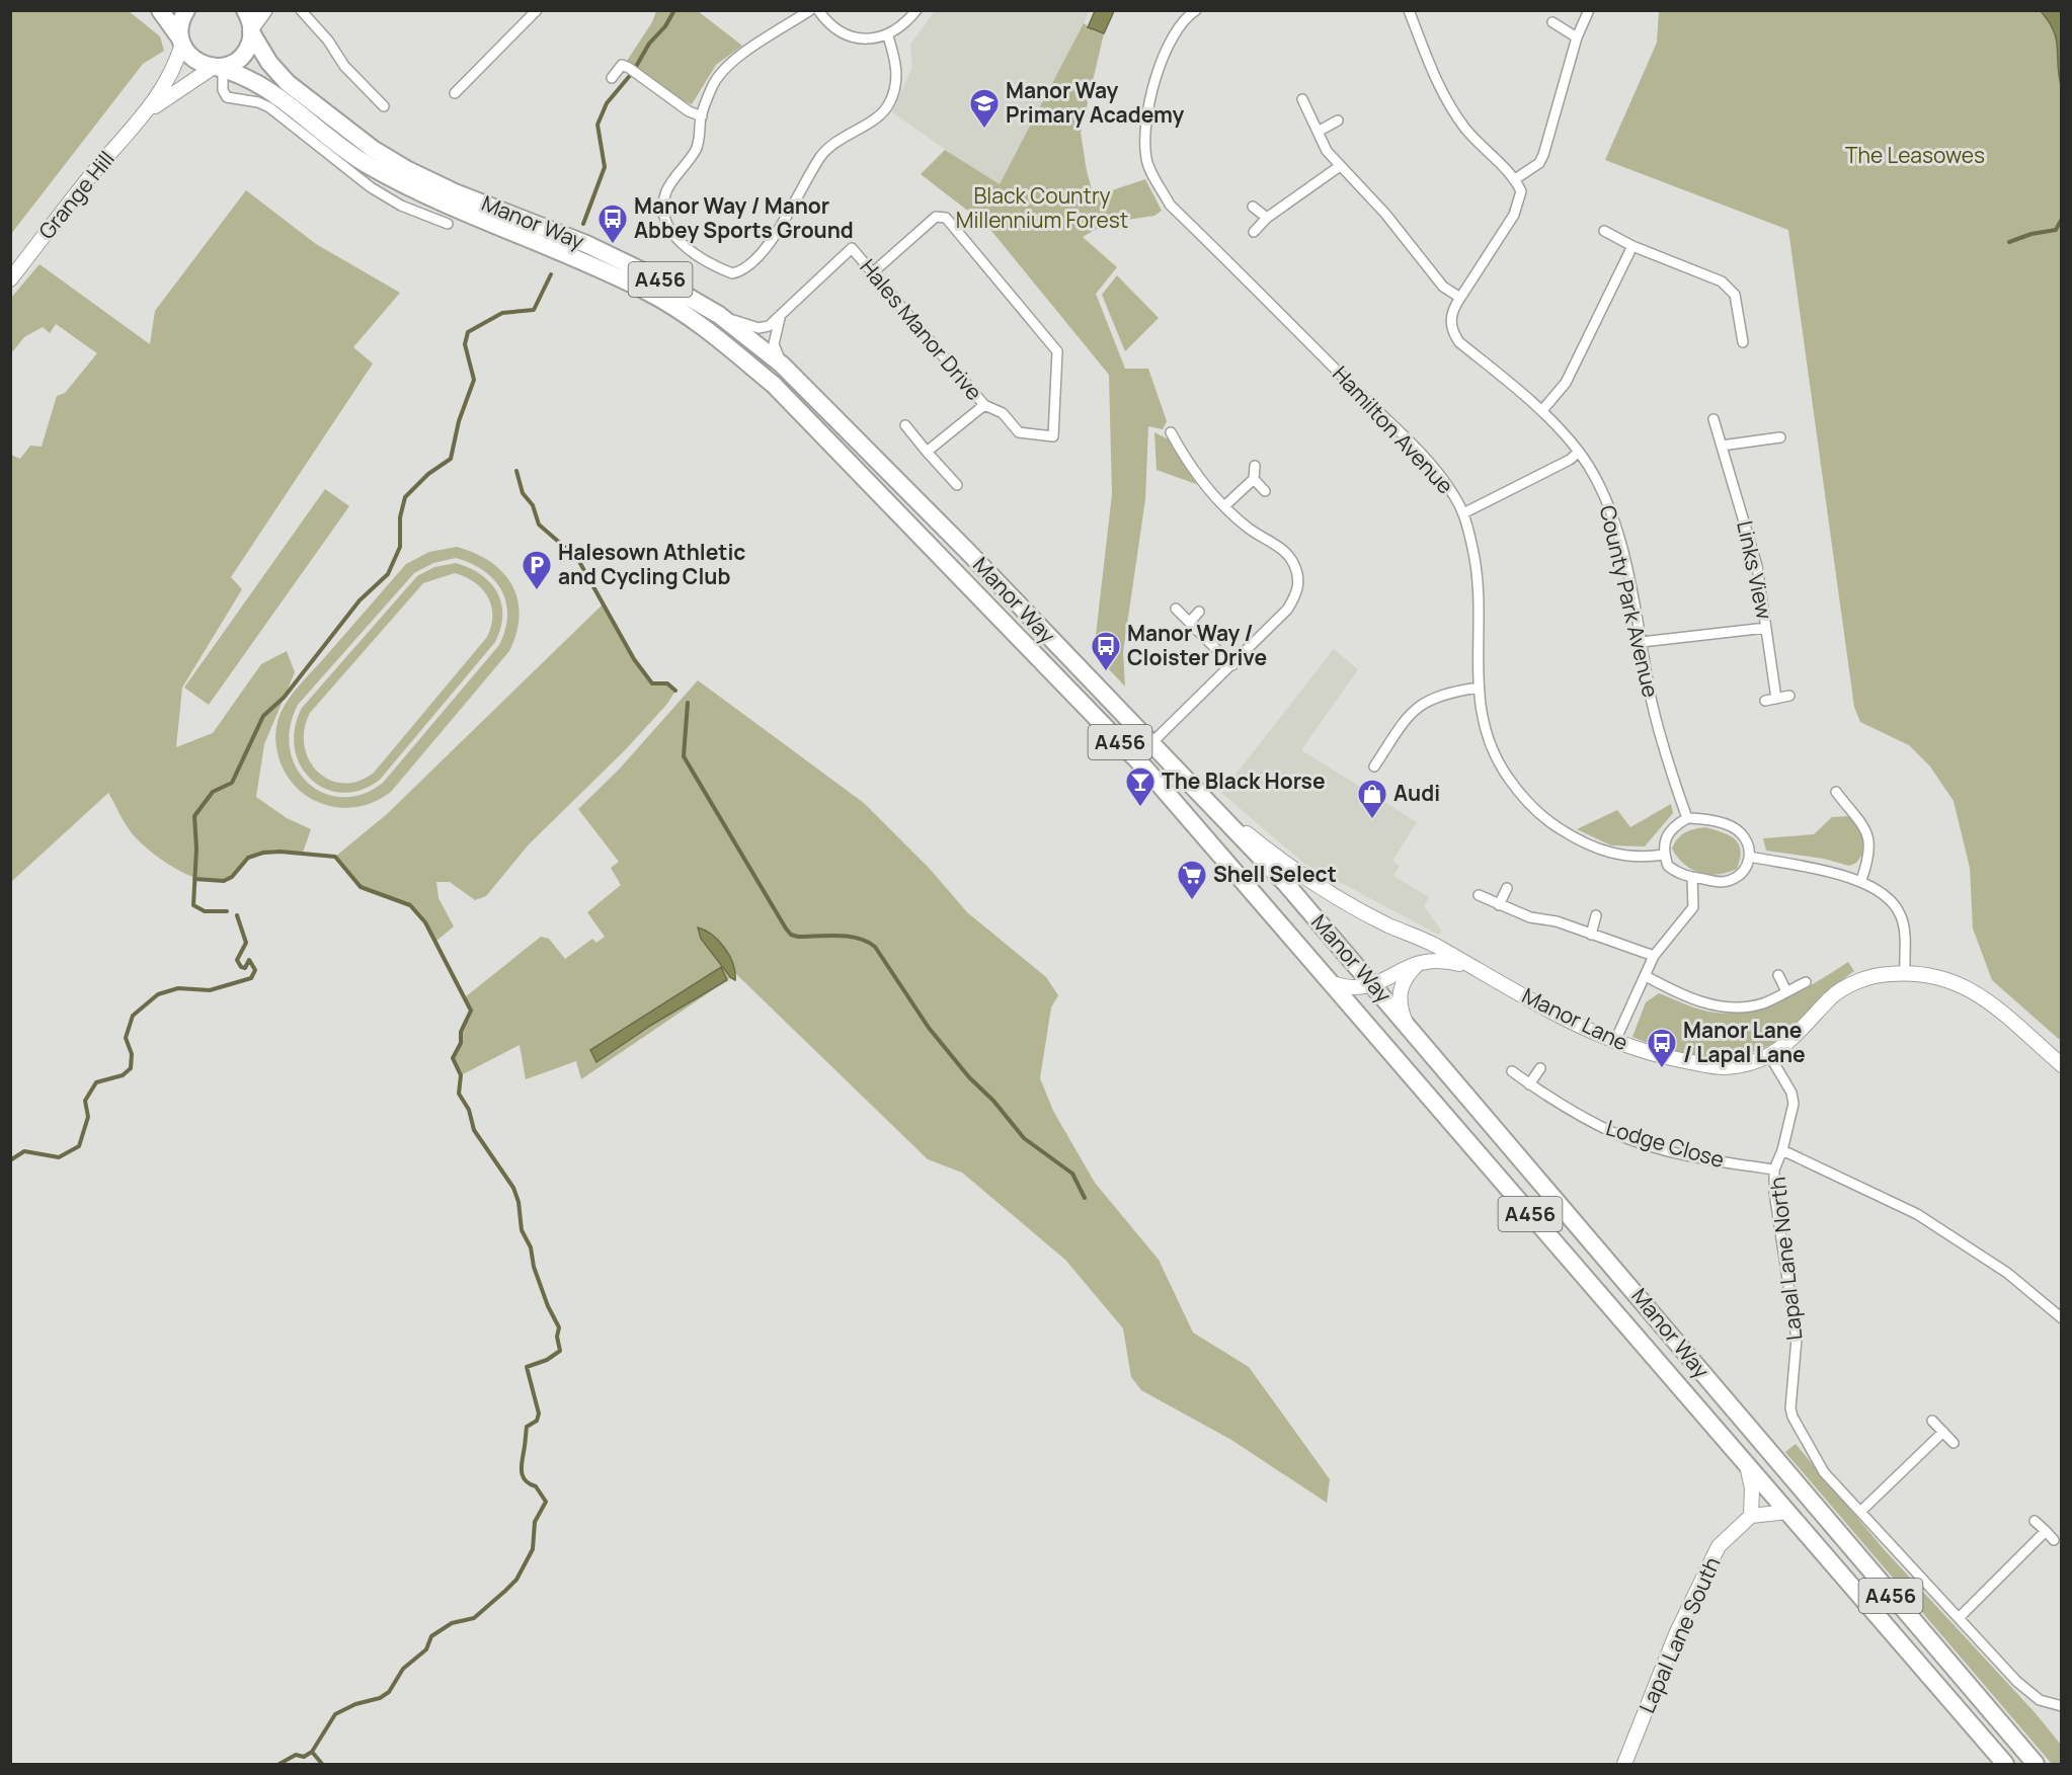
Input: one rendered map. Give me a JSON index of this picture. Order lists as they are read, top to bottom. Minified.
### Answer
{"streets":{"highway":["Manor Way","A456"],"main road":["Grange Hill","Manor Lane","Lapal Lane South"],"street":["Hales Manor Drive","Hamilton Avenue","Links View","County Park Avenue","Lodge Close","Lapal Lane North"]},"crossings":[["Grange Hill","Manor Way"],["Grange Hill","A456"],["Manor Way","A456"],["Manor Way","Hales Manor Drive"],["Manor Way","Manor Lane"],["Hamilton Avenue","County Park Avenue"],["Manor Lane","Lapal Lane North"],["Lodge Close","Lapal Lane North"]],"parks":["The Leasowes","Black Country Millennium Forest"],"places":{"school or university":["Manor Way Primary Academy"],"bus stop":["Manor Way / Manor Abbey Sports Ground","Manor Way / Cloister Drive","Manor Lane / Lapal Lane"],"parking":["Halesown Athletic and Cycling Club"],"bar":["The Black Horse"],"shop":["Audi"],"supermarket":["Shell Select"]}}
